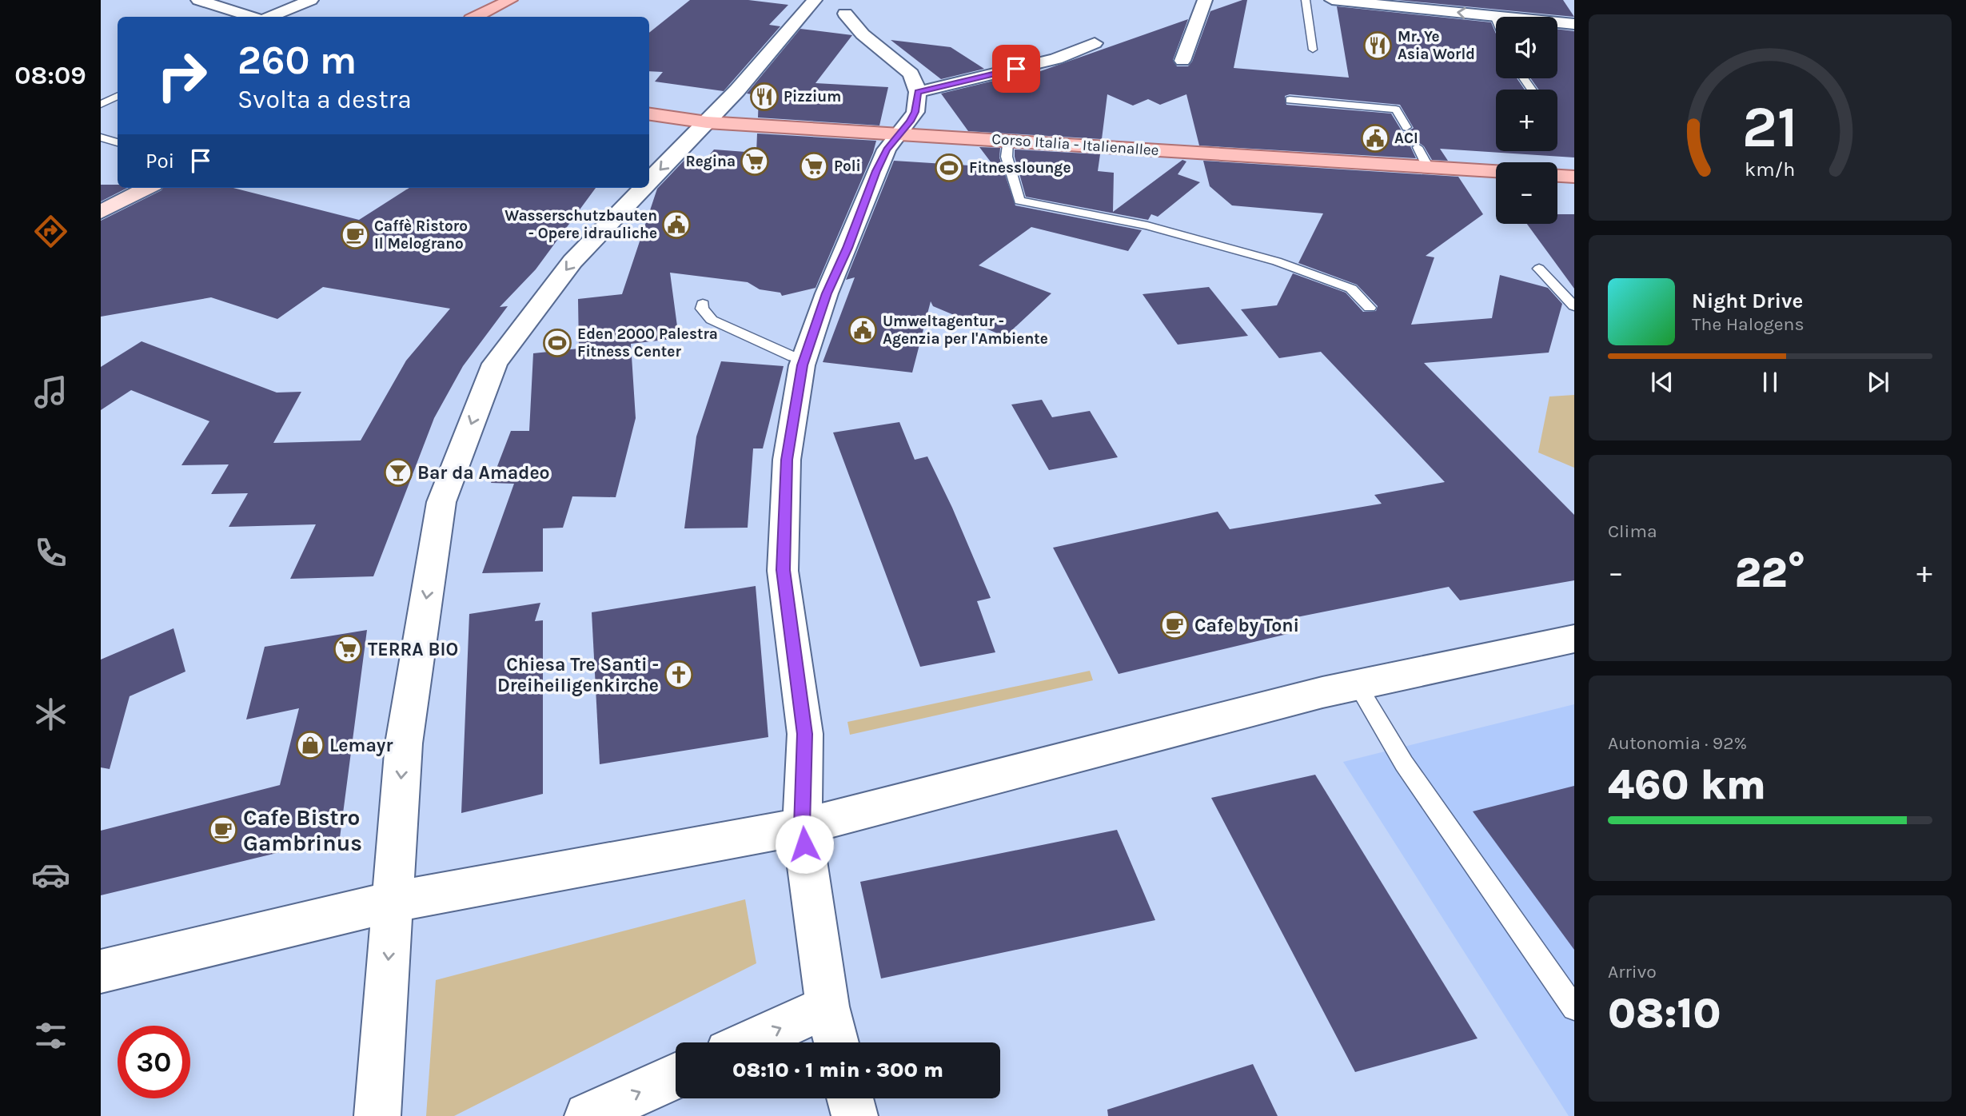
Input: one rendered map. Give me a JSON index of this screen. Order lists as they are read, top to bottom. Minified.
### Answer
{"streets":{"main road":["Corso Italia - Italienallee"]},"places":{"restaurant":["Mr. Ye Asia World","Pizzium"],"public building":["ACI","Wasserschutzbauten - Opere idrauliche","Umweltagentur - Agenzia per l'Ambiente"],"supermarket":["Regina","Poli","TERRA BIO"],"sports":["Fitnesslounge","Eden 2000 Palestra Fitness Center"],"cafe":["Caffè Ristoro Il Melograno","Cafe by Toni","Cafe Bistro Gambrinus"],"bar":["Bar da Amadeo"],"church":["Chiesa Tre Santi - Dreiheiligenkirche"],"shop":["Lemayr"]},"page":{"tabs":"08:09","map_buttons":["+","−"],"turn":["260 m","Svolta a destra"],"then":"Poi","song":["Night Drive","The Halogens"],"tile":["Clima",["Autonomia · 92%","460 km"],["Arrivo","08:10"]],"heat":["−","22°","+"],"limit":"30","trip":"08:10 · 1 min · 300 m","gauge":["21","km/h"]}}
